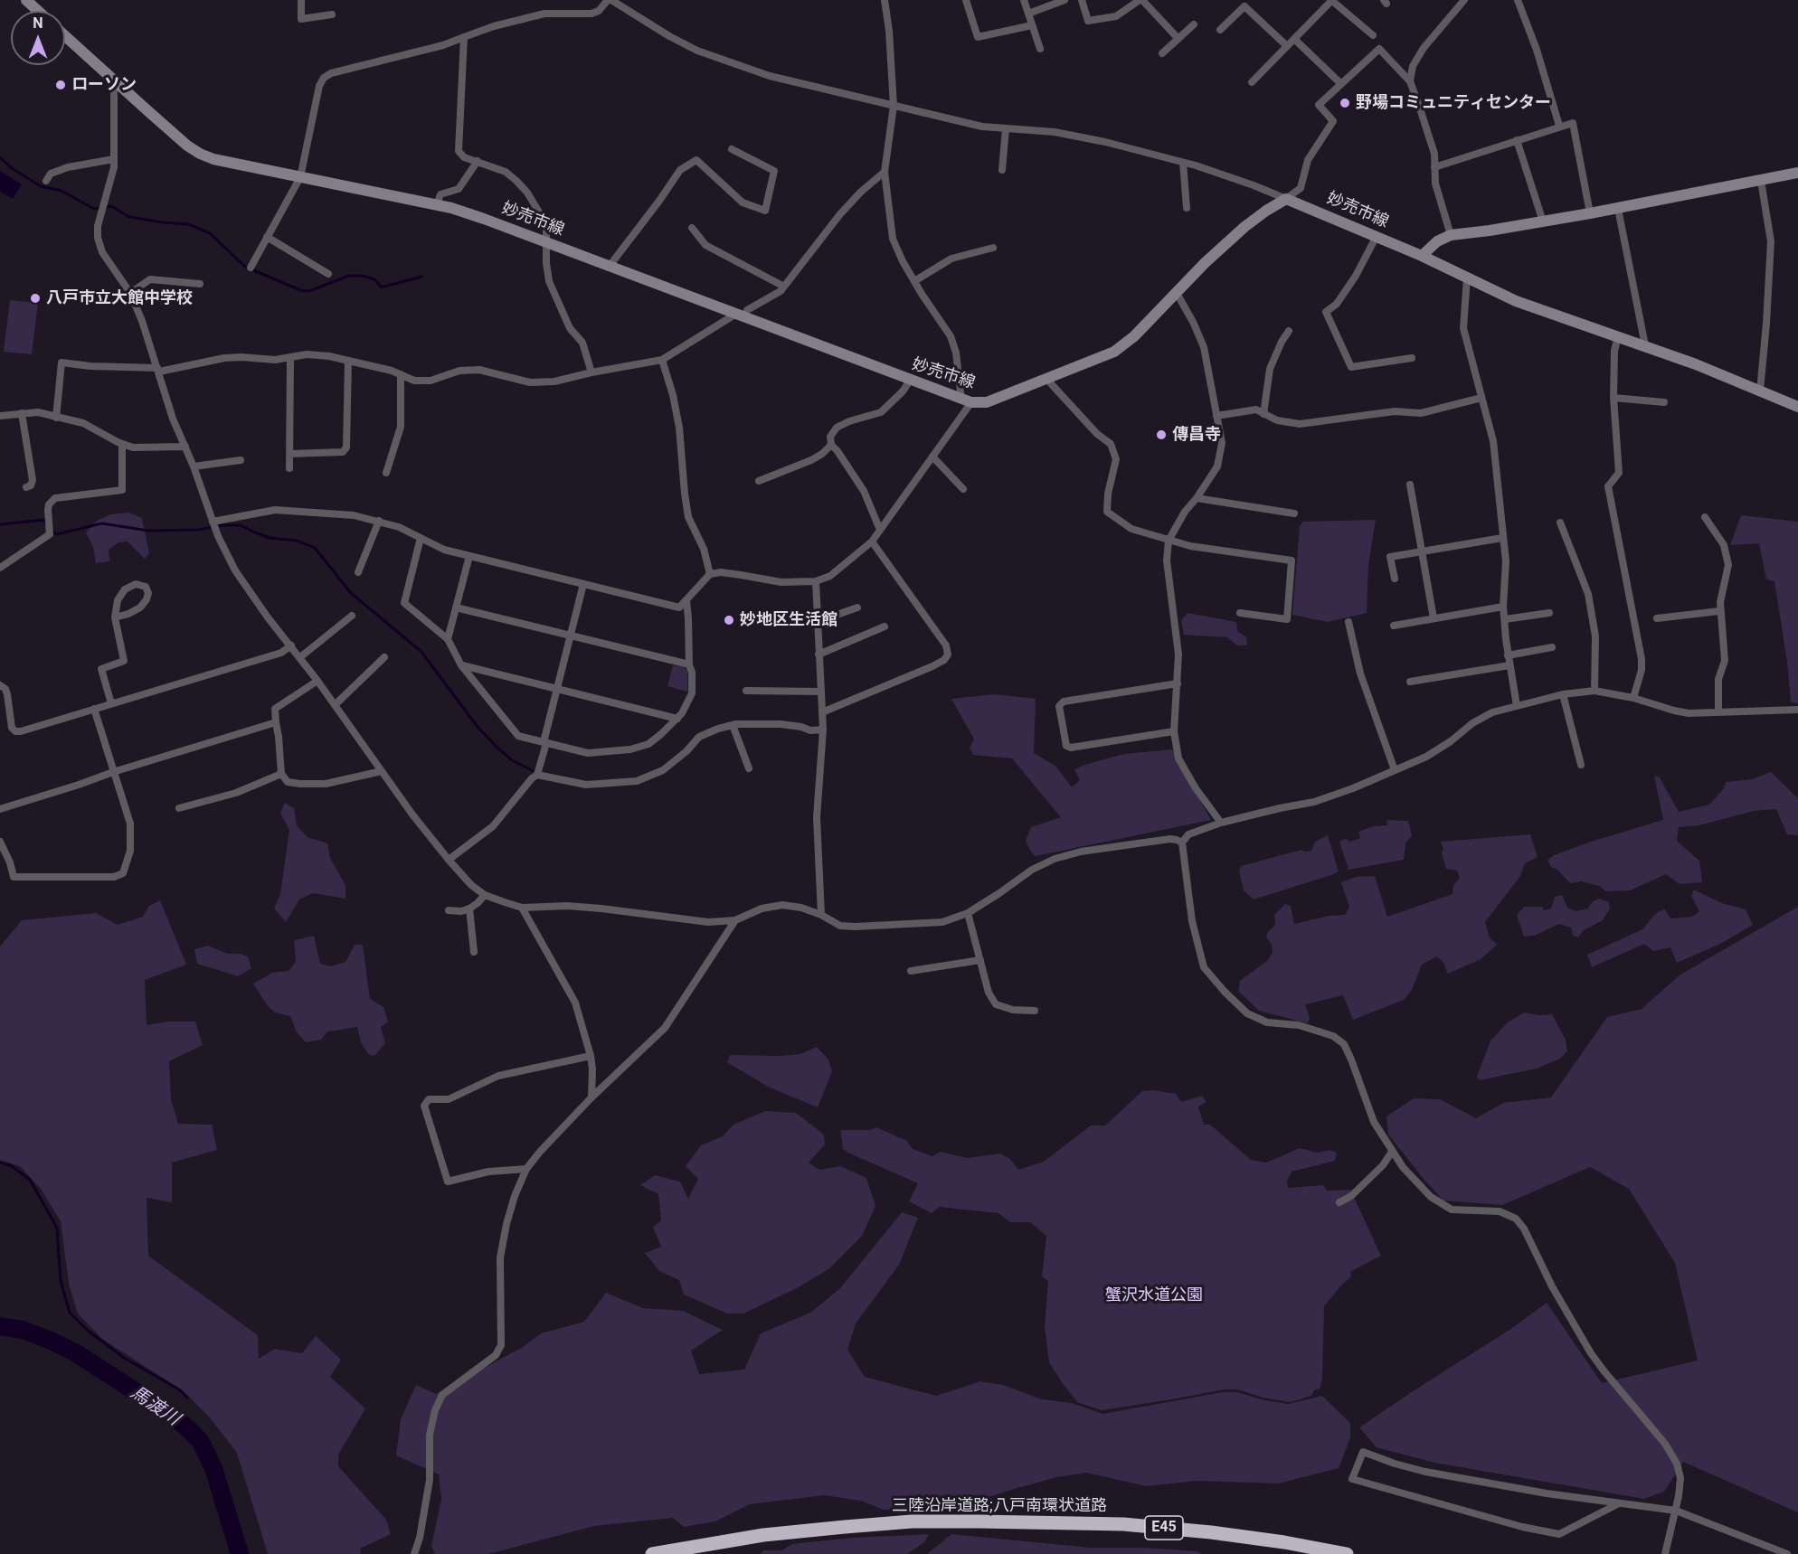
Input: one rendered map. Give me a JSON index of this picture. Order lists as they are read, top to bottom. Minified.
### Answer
{"streets":{"highway":["三陸沿岸道路;八戸南環状道路","E45"],"main road":["妙売市線"]},"water":["馬渡川"],"parks":["蟹沢水道公園"],"places":["ローソン","野場コミュニティセンター","八戸市立大館中学校","傳昌寺","妙地区生活館"],"north":"top"}
